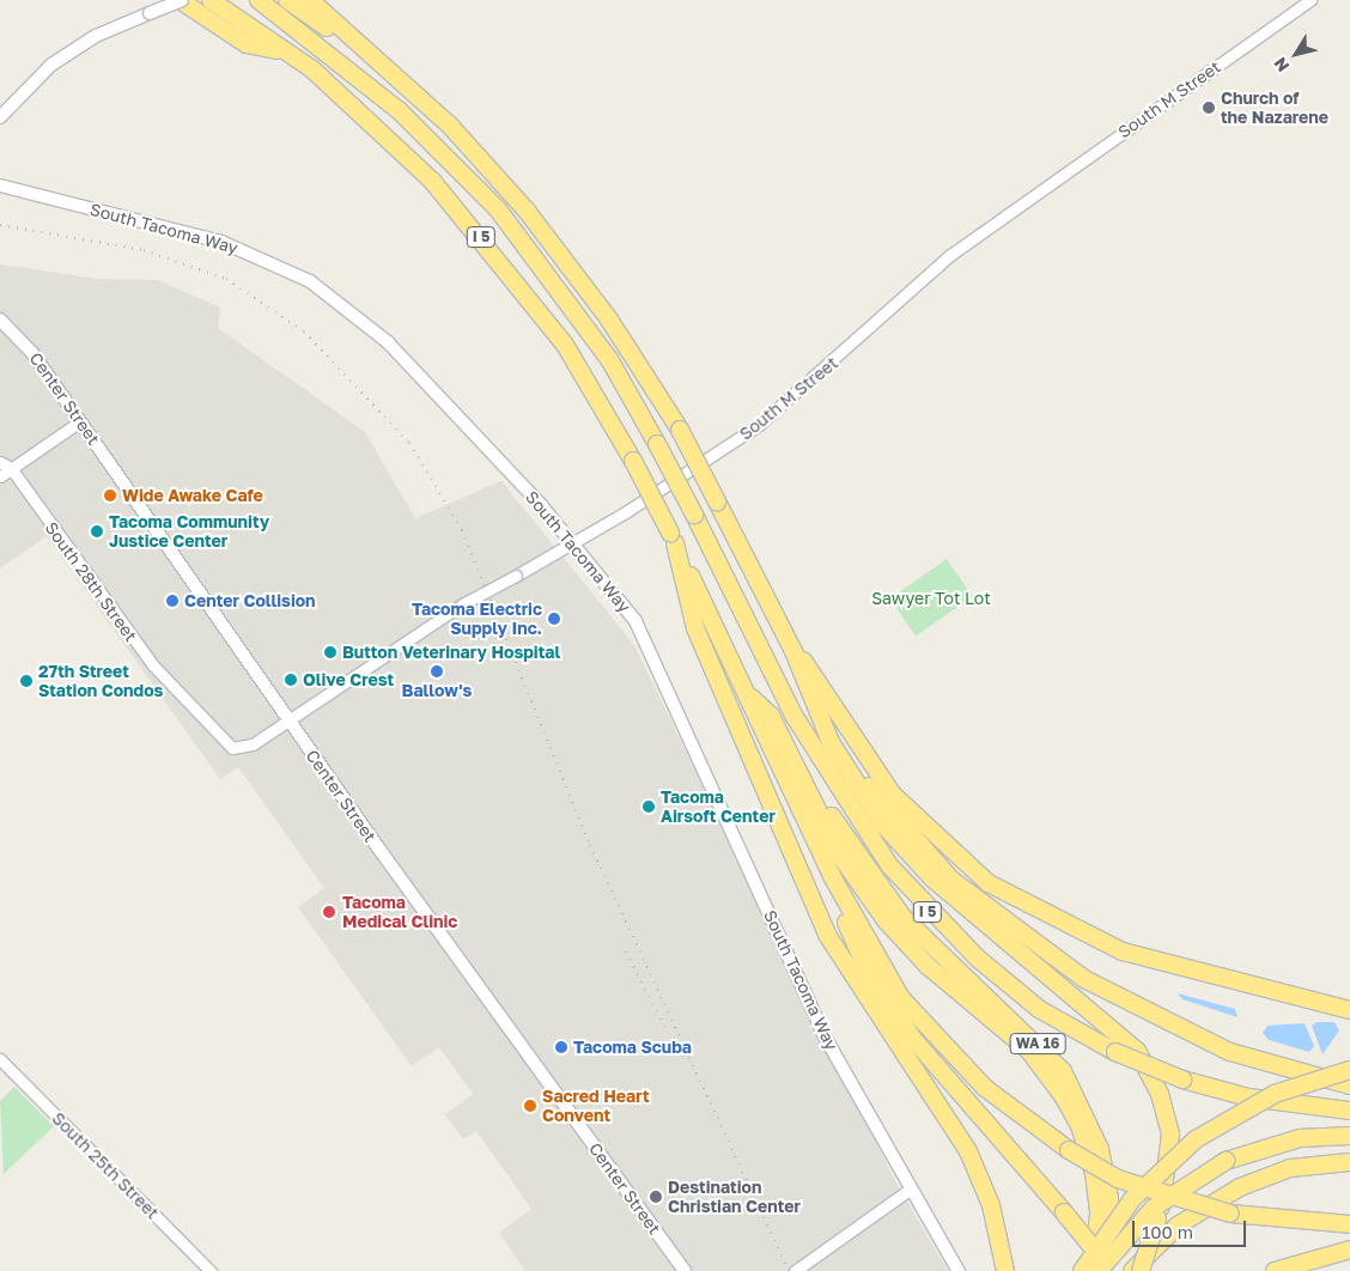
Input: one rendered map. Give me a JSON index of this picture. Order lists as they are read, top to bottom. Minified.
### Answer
{"streets":{"highway":["I 5","WA 16"],"main road":["South Tacoma Way","Center Street"],"street":["South M Street","South 28th Street","South 25th Street"]},"crossings":[["South M Street","South Tacoma Way"],["South M Street","Center Street"],["South M Street","South 28th Street"],["I 5","WA 16"]],"parks":["Sawyer Tot Lot"],"places":["Church of the Nazarene","Wide Awake Cafe","Tacoma Community Justice Center","Center Collision","Tacoma Electric Supply Inc.","Button Veterinary Hospital","Ballow's","Olive Crest","27th Street Station Condos","Tacoma Airsoft Center","Tacoma Medical Clinic","Tacoma Scuba","Sacred Heart Convent","Destination Christian Center"],"scale_bar":"100 m","north":"bottom left"}
